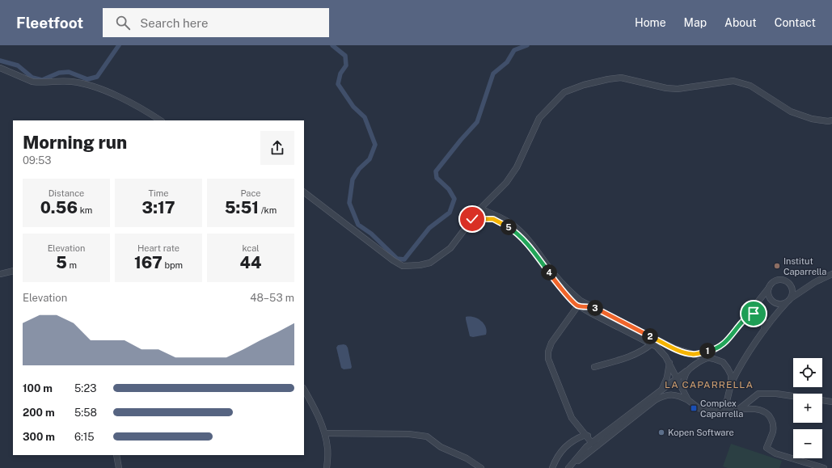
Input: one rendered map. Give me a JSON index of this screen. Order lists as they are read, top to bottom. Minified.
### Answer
{"districts":["LA CAPARRELLA"],"places":{"other":["Institut Caparrella","Kopen Software"],"transit":["Complex Caparrella"]},"page":{"header":"Fleetfoot","search":"Search here","nav":["Home","Map","About","Contact"],"heading":["Morning run","09:53"],"stats":[["Distance","0.56 km"],["Time","3:17"],["Pace","5:51 /km"],["Elevation","5 m"],["Heart rate","167 bpm"],["kcal","44"]],"pins":["5","4","3","2","1"],"chart":["Elevation","48–53 m"],"map_buttons":["+","−"],"list":[{"name":"100 m","note":"5:23"},{"name":"200 m","note":"5:58"},{"name":"300 m","note":"6:15"}]}}
